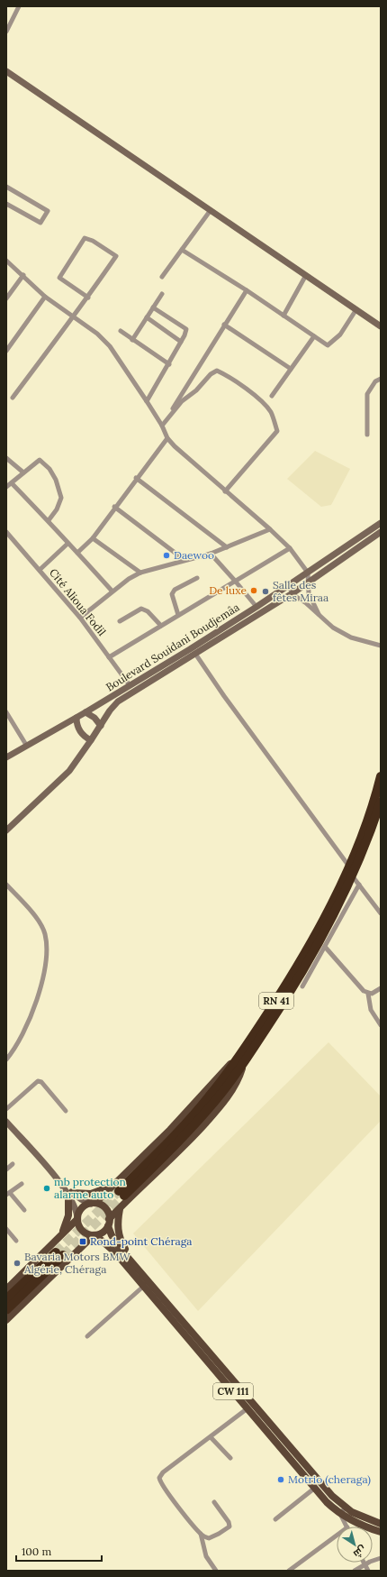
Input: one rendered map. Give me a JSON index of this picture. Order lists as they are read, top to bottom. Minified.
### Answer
{"streets":{"highway":["RN 41"],"main road":["Boulevard Souidani Boudjemâa","CW 111"],"street":["Cité Alioua Fodil"]},"crossings":[["Cité Alioua Fodil","Boulevard Souidani Boudjemâa"]],"places":{"other":["Daewoo","De luxe","Salle des fêtes Miraa","mb protection alarme auto","Bavaria Motors BMW Algérie, Chéraga","Motrio (cheraga)"],"transit":["Rond-point Chéraga"]},"scale_bar":"100 m","north":"bottom right"}
